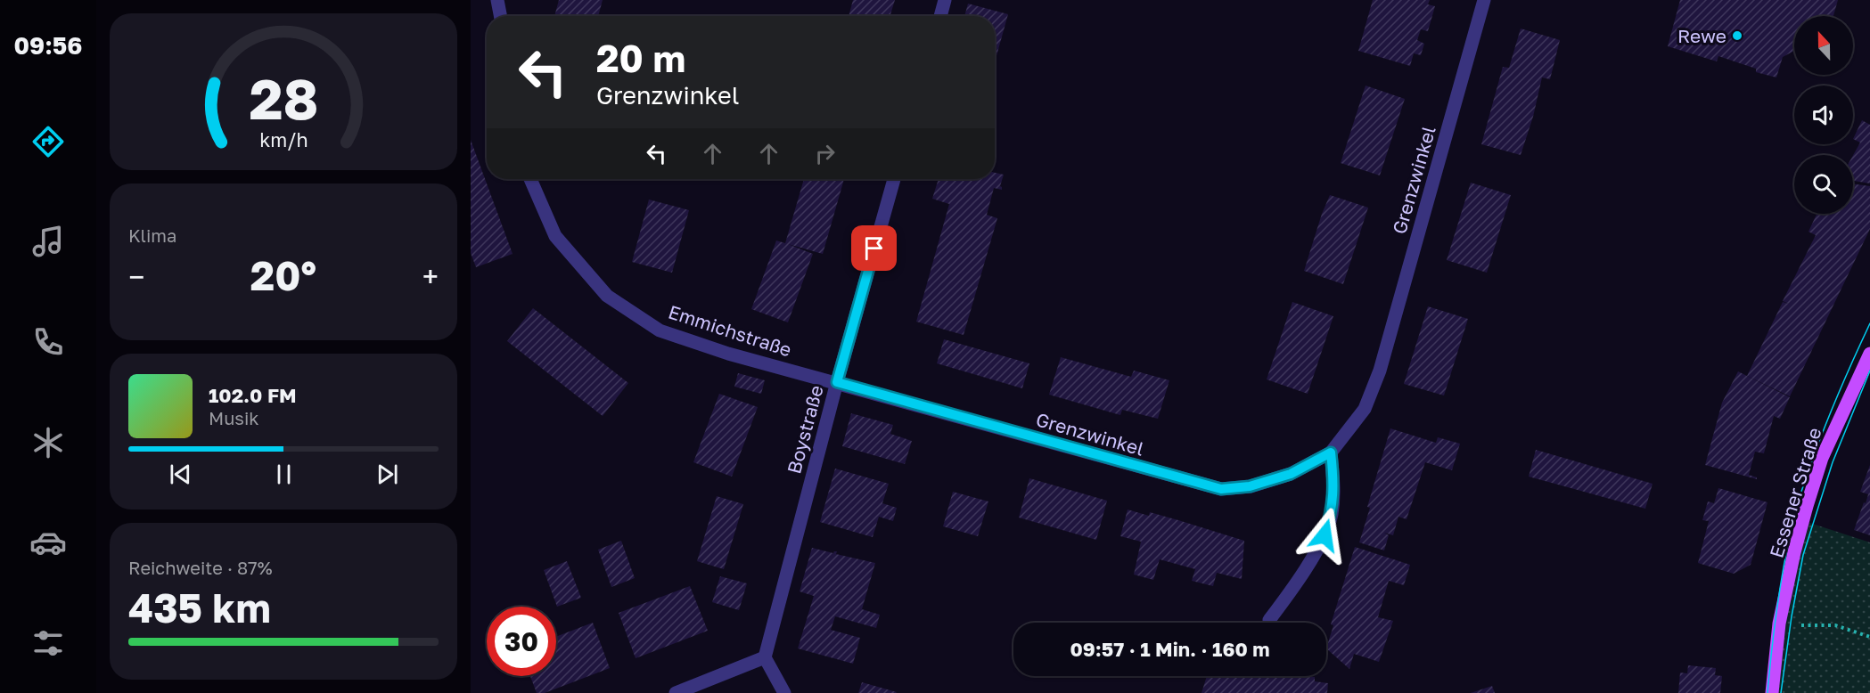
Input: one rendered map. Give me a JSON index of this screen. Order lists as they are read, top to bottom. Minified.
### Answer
{"streets":{"main road":["Essener Straße"],"street":["Grenzwinkel","Emmichstraße","Boystraße"]},"crossings":[["Grenzwinkel","Emmichstraße"],["Grenzwinkel","Boystraße"],["Emmichstraße","Boystraße"]],"places":["Rewe"],"north":"top","page":{"tabs":"09:56","turn":["20 m","Grenzwinkel"],"tile":["Klima",["Reichweite · 87%","435 km"]],"heat":["−","20°","+"],"song":["102.0 FM","Musik"],"limit":"30","trip":"09:57 · 1 Min. · 160 m","gauge":["28","km/h"]}}
